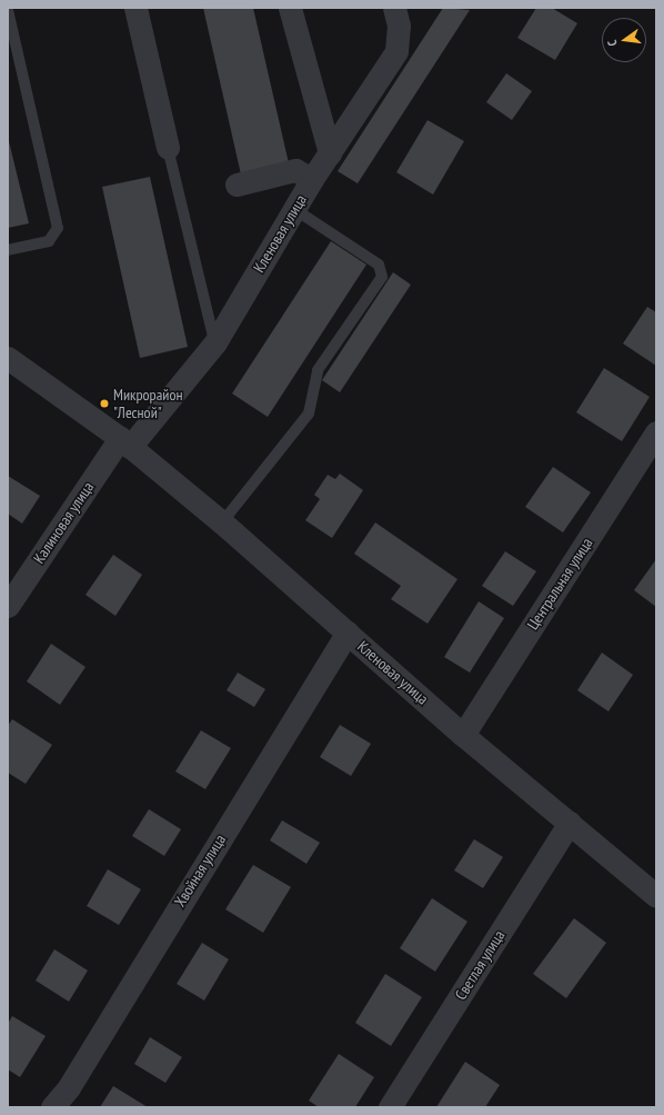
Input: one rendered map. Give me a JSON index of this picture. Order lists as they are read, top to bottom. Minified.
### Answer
{"streets":{"street":["Кленовая улица","Калиновая улица","Центральная улица","Хвойная улица","Светлая улица"]},"crossings":[["Кленовая улица","Калиновая улица"],["Кленовая улица","Центральная улица"],["Кленовая улица","Хвойная улица"],["Кленовая улица","Светлая улица"]],"places":["Микрорайон \"Лесной\""],"north":"left"}
